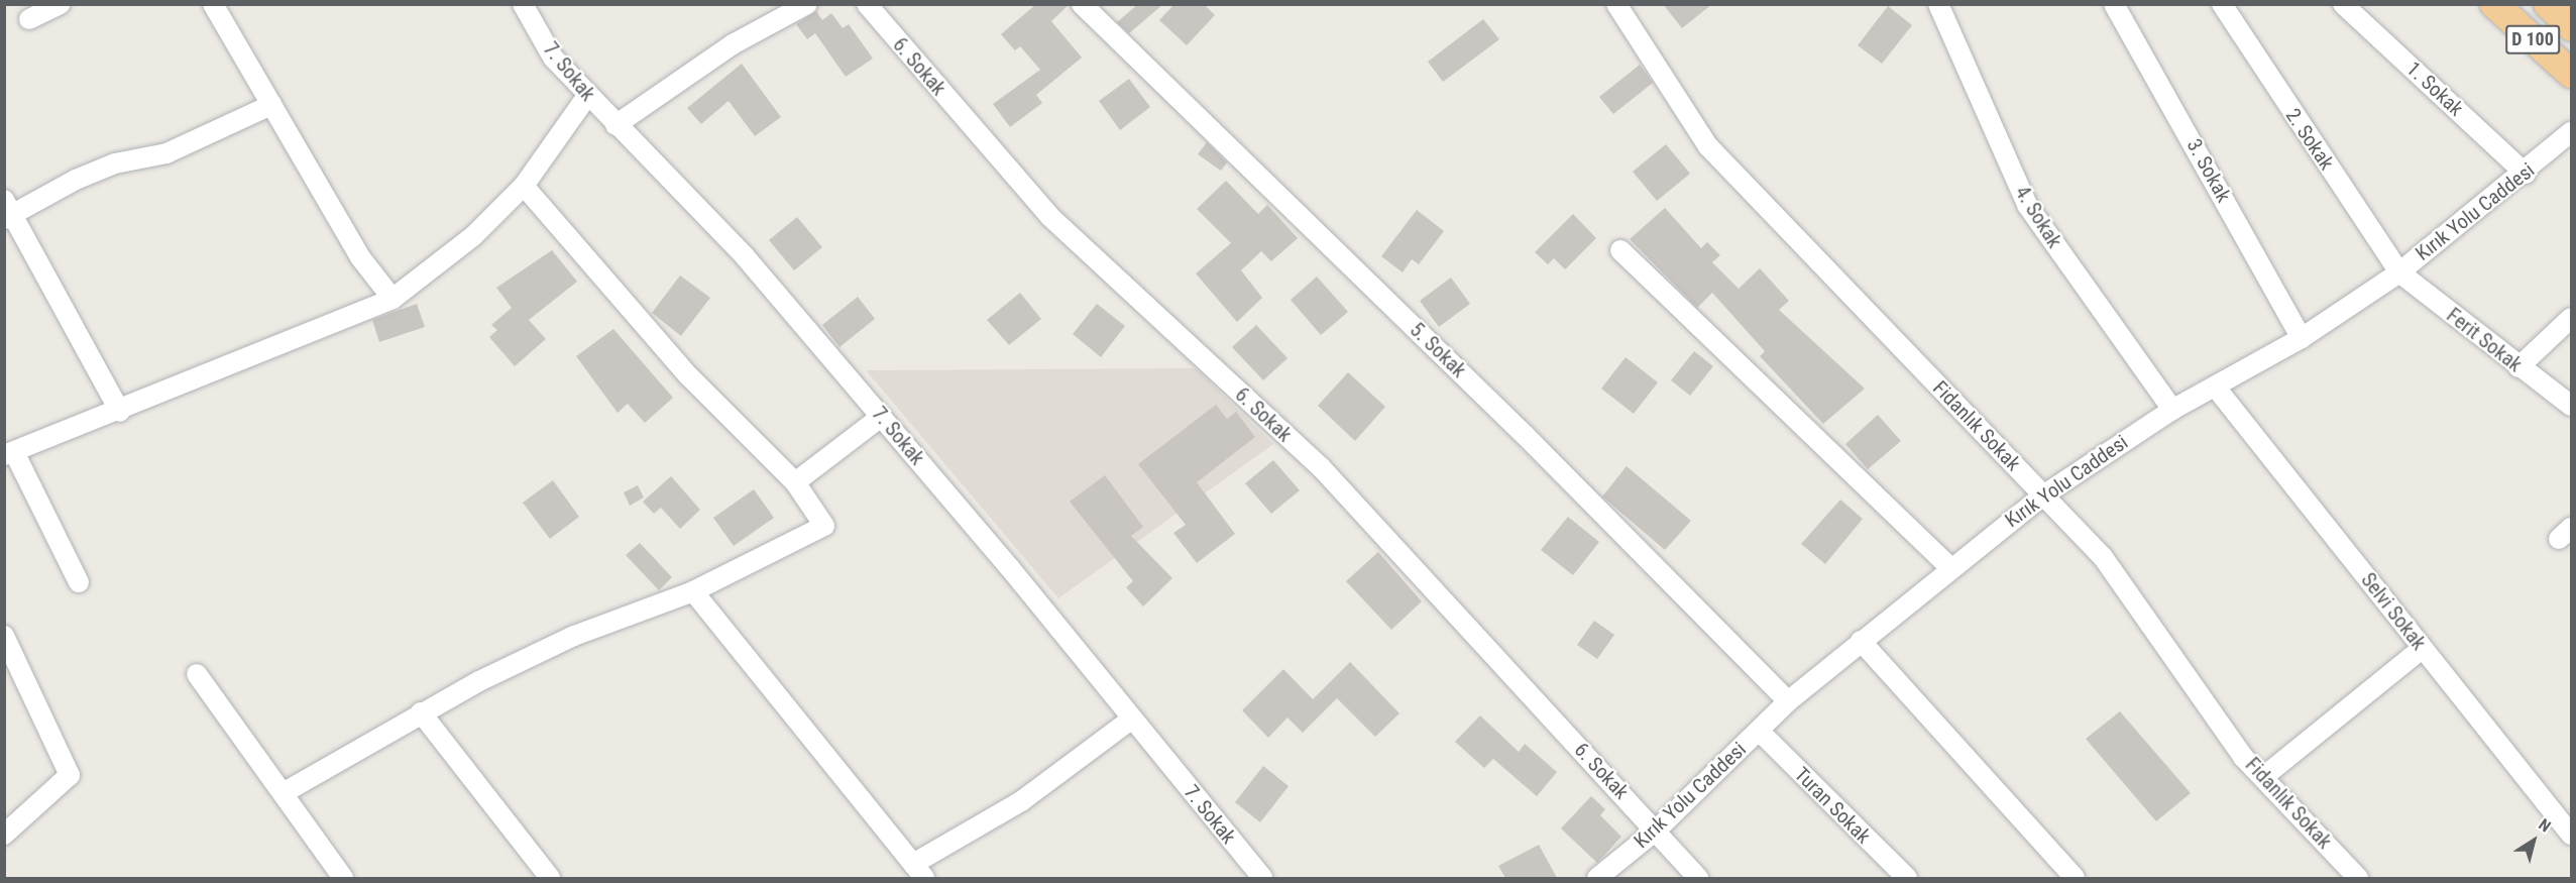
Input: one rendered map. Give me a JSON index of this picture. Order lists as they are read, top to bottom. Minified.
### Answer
{"streets":{"highway":["D 100"],"street":["6. Sokak","7. Sokak","1. Sokak","2. Sokak","3. Sokak","Kırık Yolu Caddesi","4. Sokak","Ferit Sokak","5. Sokak","Fidanlık Sokak","Selvi Sokak","Turan Sokak"]},"crossings":[["6. Sokak","Kırık Yolu Caddesi"],["1. Sokak","Kırık Yolu Caddesi"],["2. Sokak","Kırık Yolu Caddesi"],["2. Sokak","Ferit Sokak"],["3. Sokak","Kırık Yolu Caddesi"],["Kırık Yolu Caddesi","4. Sokak"],["Kırık Yolu Caddesi","Ferit Sokak"],["Kırık Yolu Caddesi","5. Sokak"],["Kırık Yolu Caddesi","Fidanlık Sokak"],["Kırık Yolu Caddesi","Selvi Sokak"],["Kırık Yolu Caddesi","Turan Sokak"]],"north":"top right"}
